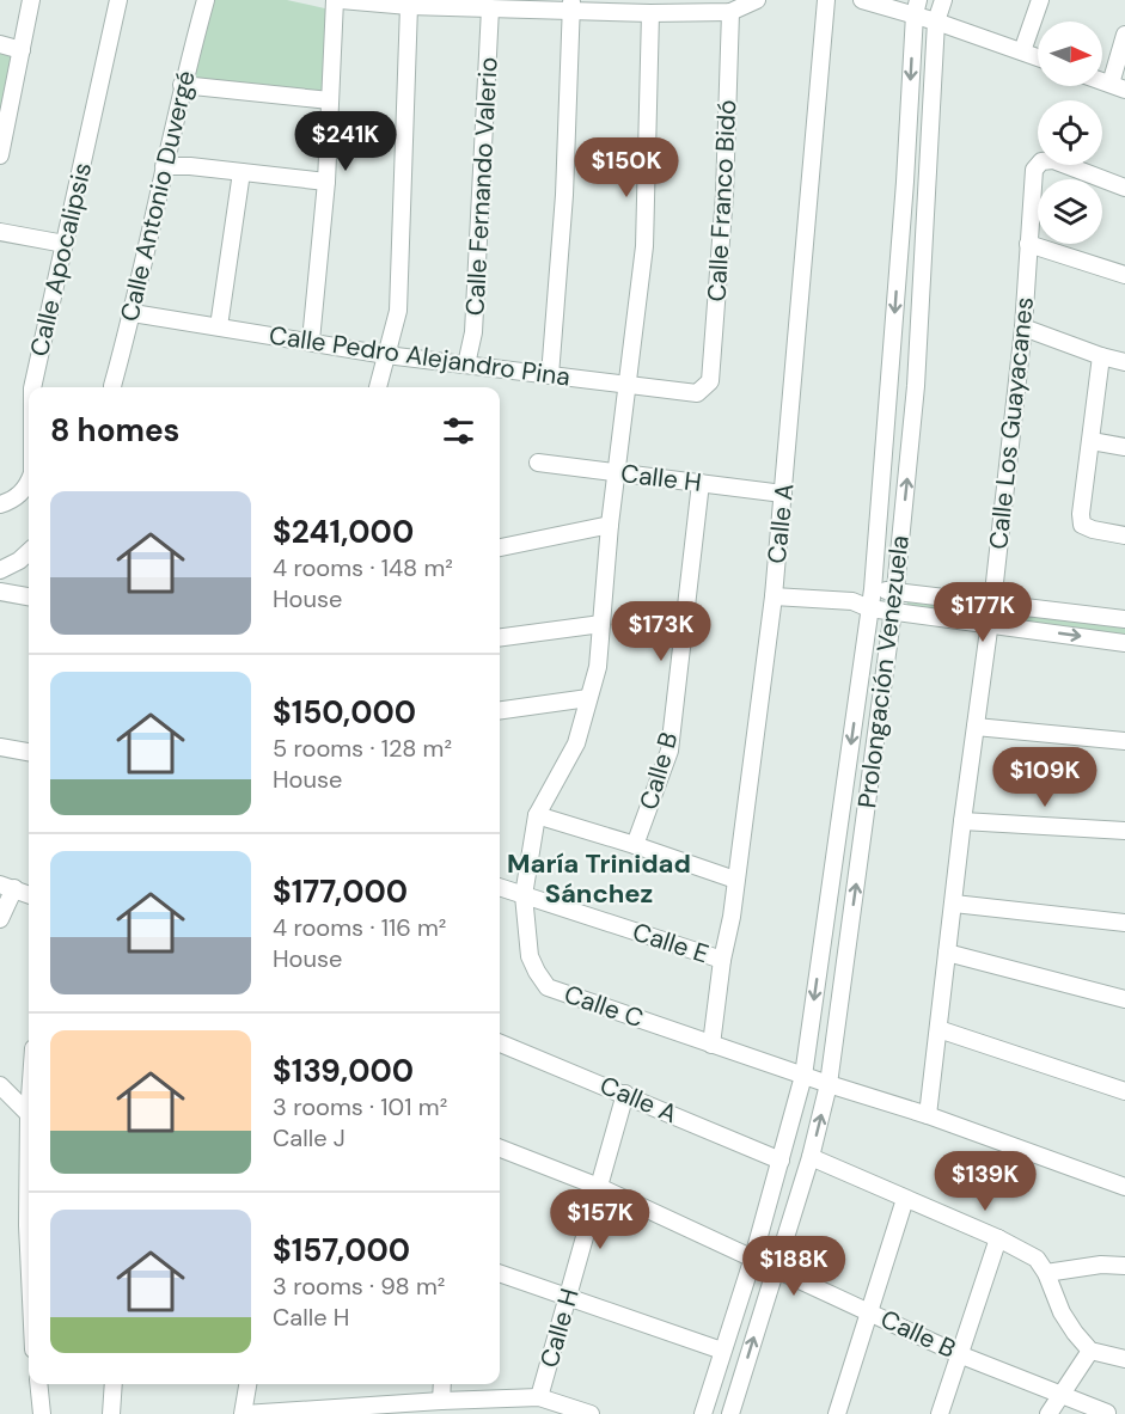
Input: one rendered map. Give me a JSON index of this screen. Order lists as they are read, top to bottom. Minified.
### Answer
{"streets":{"street":["Calle Fernando Valerio","Calle Antonio Duvergé","Calle Franco Bidó","Calle Apocalipsis","Calle Pedro Alejandro Pina","Calle Los Guayacanes","Calle H","Calle A","Prolongación Venezuela","Calle B","Calle E","Calle C"]},"crossings":[["Calle Fernando Valerio","Calle Pedro Alejandro Pina"],["Calle Antonio Duvergé","Calle Pedro Alejandro Pina"],["Calle Franco Bidó","Calle Pedro Alejandro Pina"],["Calle Pedro Alejandro Pina","Calle C"],["Calle Los Guayacanes","Calle C"],["Calle H","Calle A"],["Calle H","Calle B"],["Calle H","Calle C"],["Calle A","Prolongación Venezuela"],["Calle A","Calle E"],["Calle A","Calle C"],["Prolongación Venezuela","Calle B"],["Prolongación Venezuela","Calle C"],["Calle E","Calle C"]],"districts":["María Trinidad Sánchez"],"north":"right","page":{"price":["$241K","$150K","$177K","$173K","$109K","$139K","$157K","$188K"],"heading":"8 homes","list":[{"name":"$241,000","note":"4 rooms · 148 m² · House"},{"name":"$150,000","note":"5 rooms · 128 m² · House"},{"name":"$177,000","note":"4 rooms · 116 m² · House"},{"name":"$139,000","note":"3 rooms · 101 m² · Calle J"},{"name":"$157,000","note":"3 rooms · 98 m² · Calle H"}]}}
